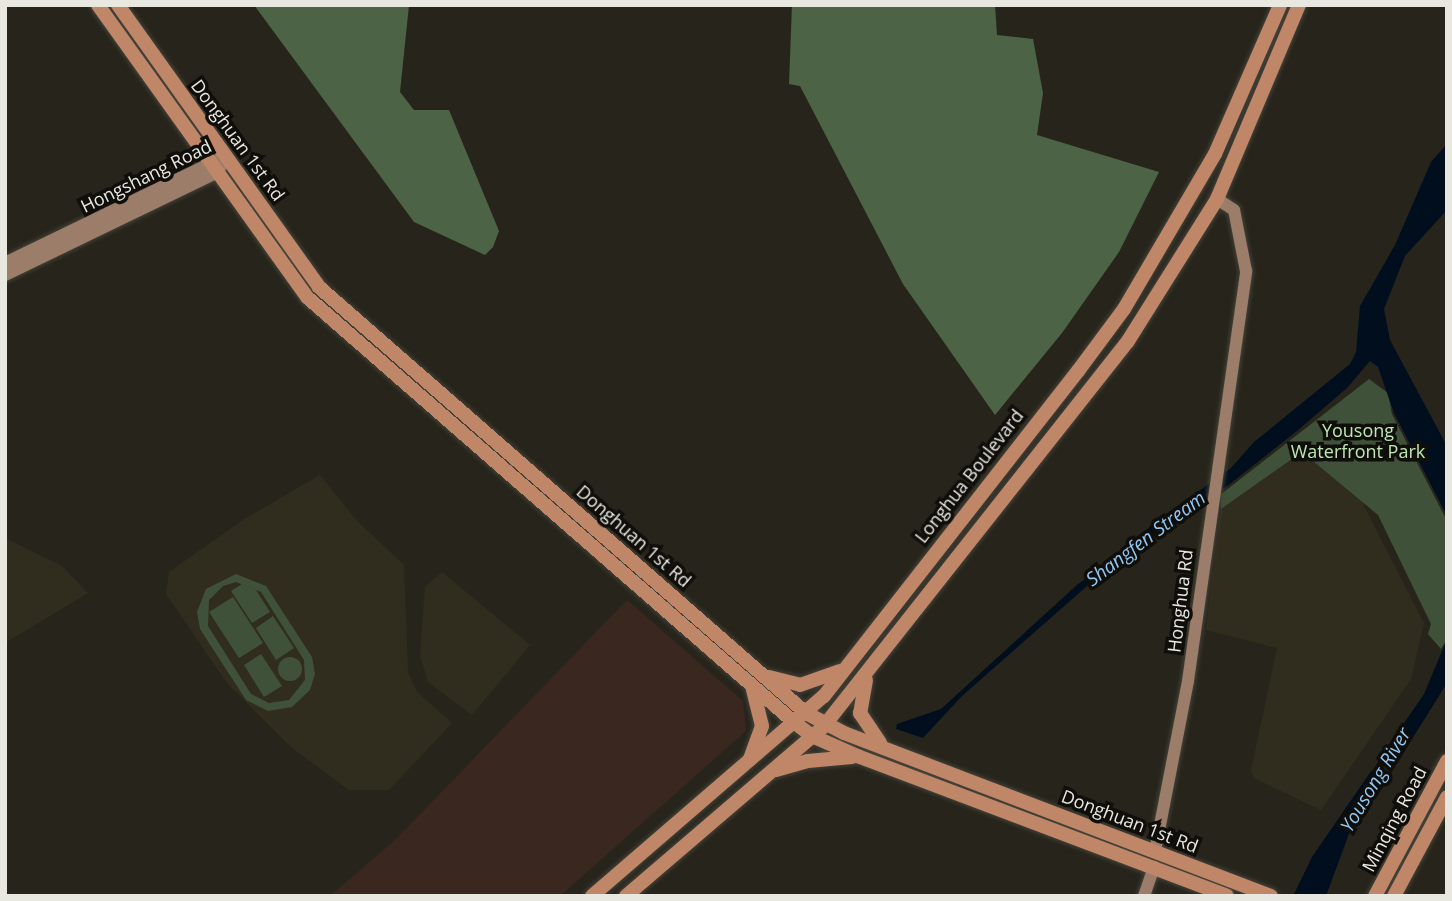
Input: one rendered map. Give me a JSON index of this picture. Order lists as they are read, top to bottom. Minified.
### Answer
{"streets":{"main road":["Donghuan 1st Rd","Longhua Boulevard","Minqing Road"],"street":["Hongshang Road","Honghua Rd"]},"crossings":[["Donghuan 1st Rd","Hongshang Road"],["Donghuan 1st Rd","Longhua Boulevard"],["Donghuan 1st Rd","Honghua Rd"]],"water":["Shangfen Stream","Yousong River"],"parks":["Yousong Waterfront Park"]}
